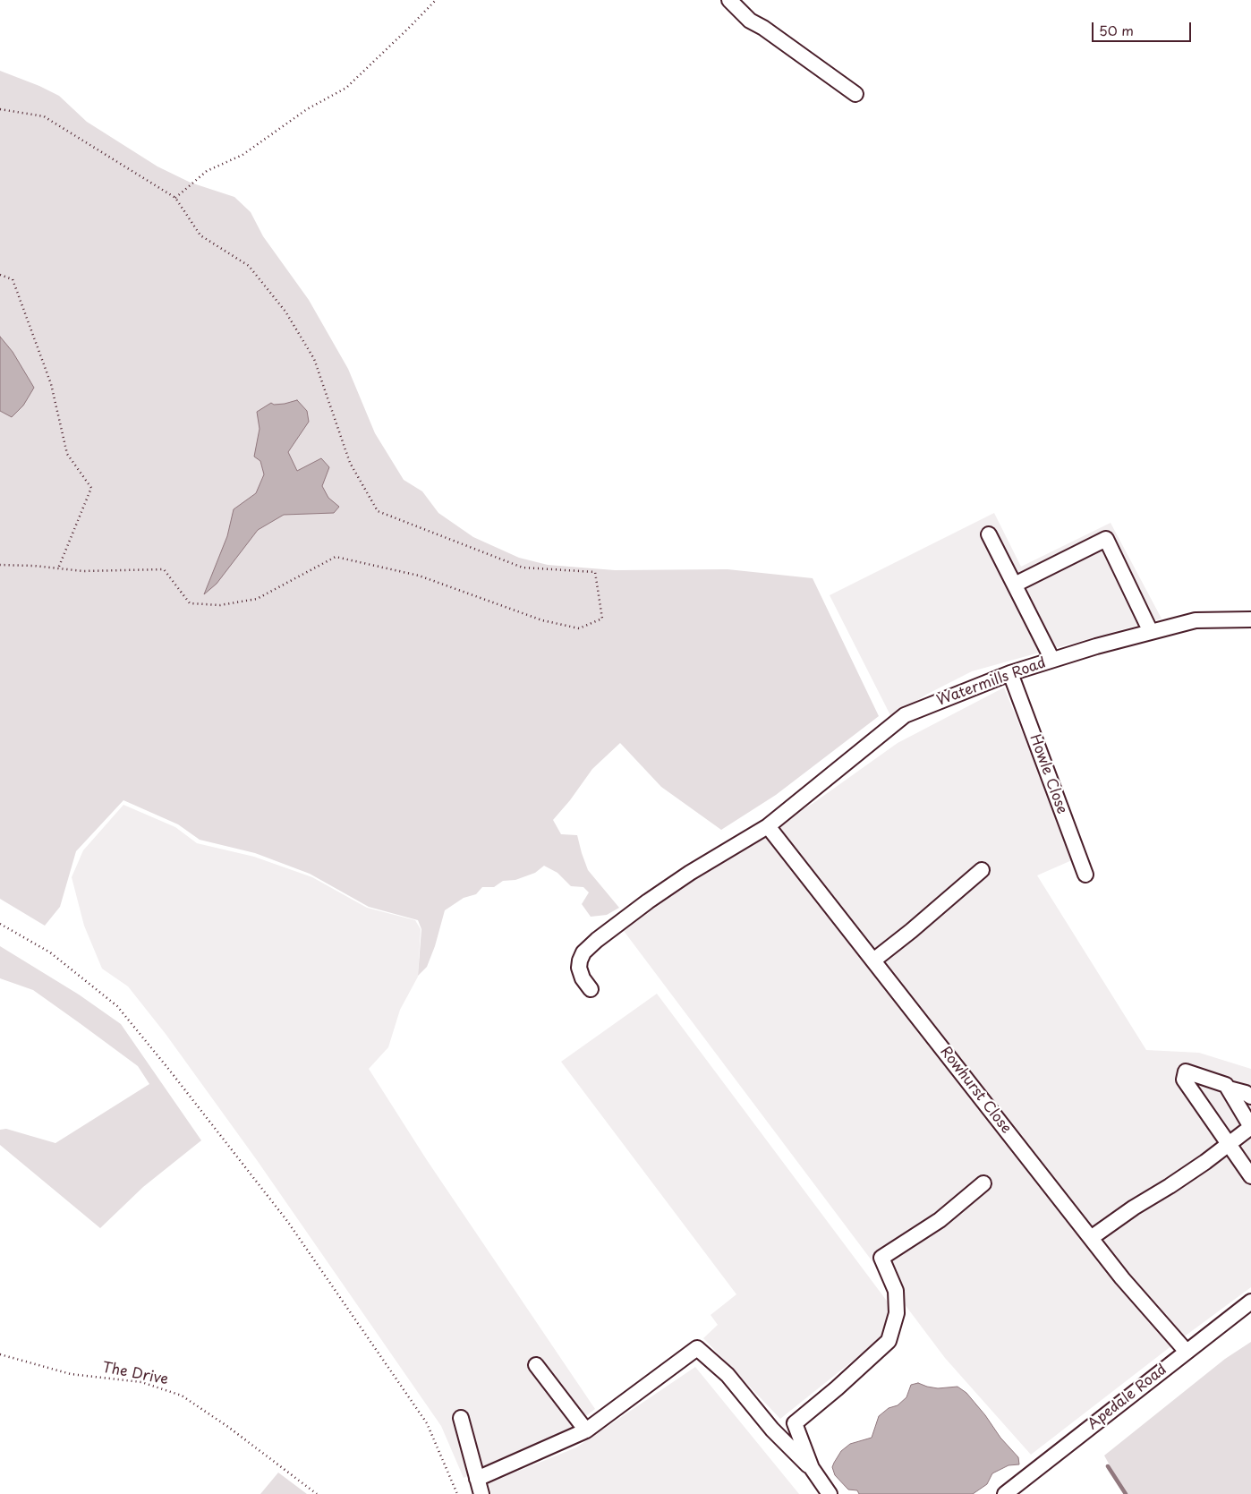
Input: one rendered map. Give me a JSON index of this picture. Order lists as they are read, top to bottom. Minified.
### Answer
{"streets":{"street":["Watermills Road","Howle Close","Rowhurst Close","Apedale Road"],"path":["The Drive"]},"crossings":[["Watermills Road","Howle Close"],["Watermills Road","Rowhurst Close"],["Rowhurst Close","Apedale Road"]],"scale_bar":"50 m"}
